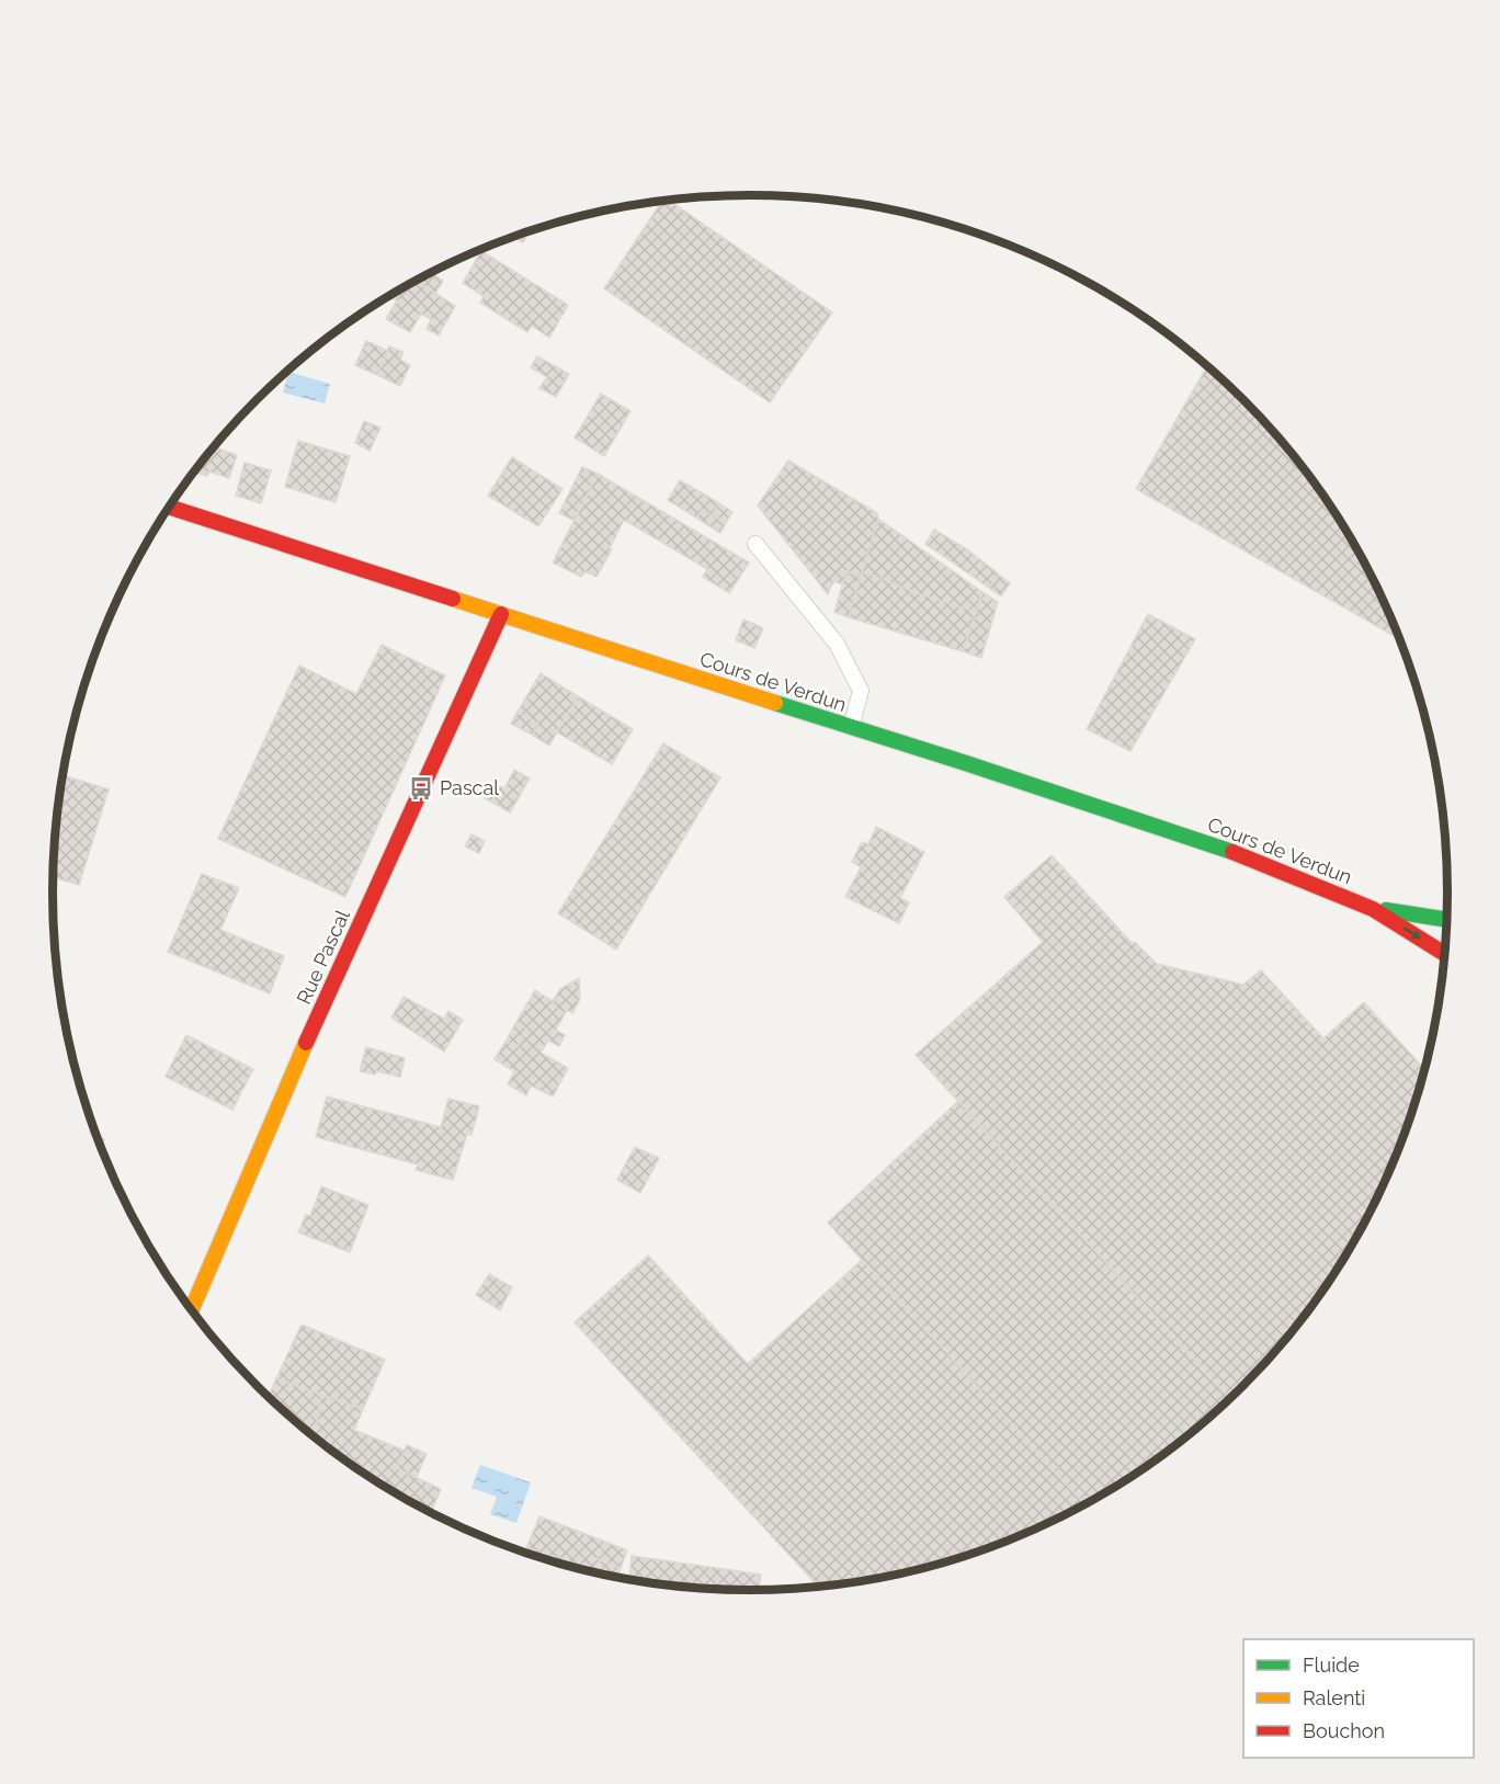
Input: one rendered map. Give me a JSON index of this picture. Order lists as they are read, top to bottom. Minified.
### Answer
{"streets":{"main road":["Cours de Verdun","Rue Pascal"]},"crossings":[["Cours de Verdun","Rue Pascal"]],"places":{"bus stop":["Pascal"]},"legend":["Fluide","Ralenti","Bouchon"]}
